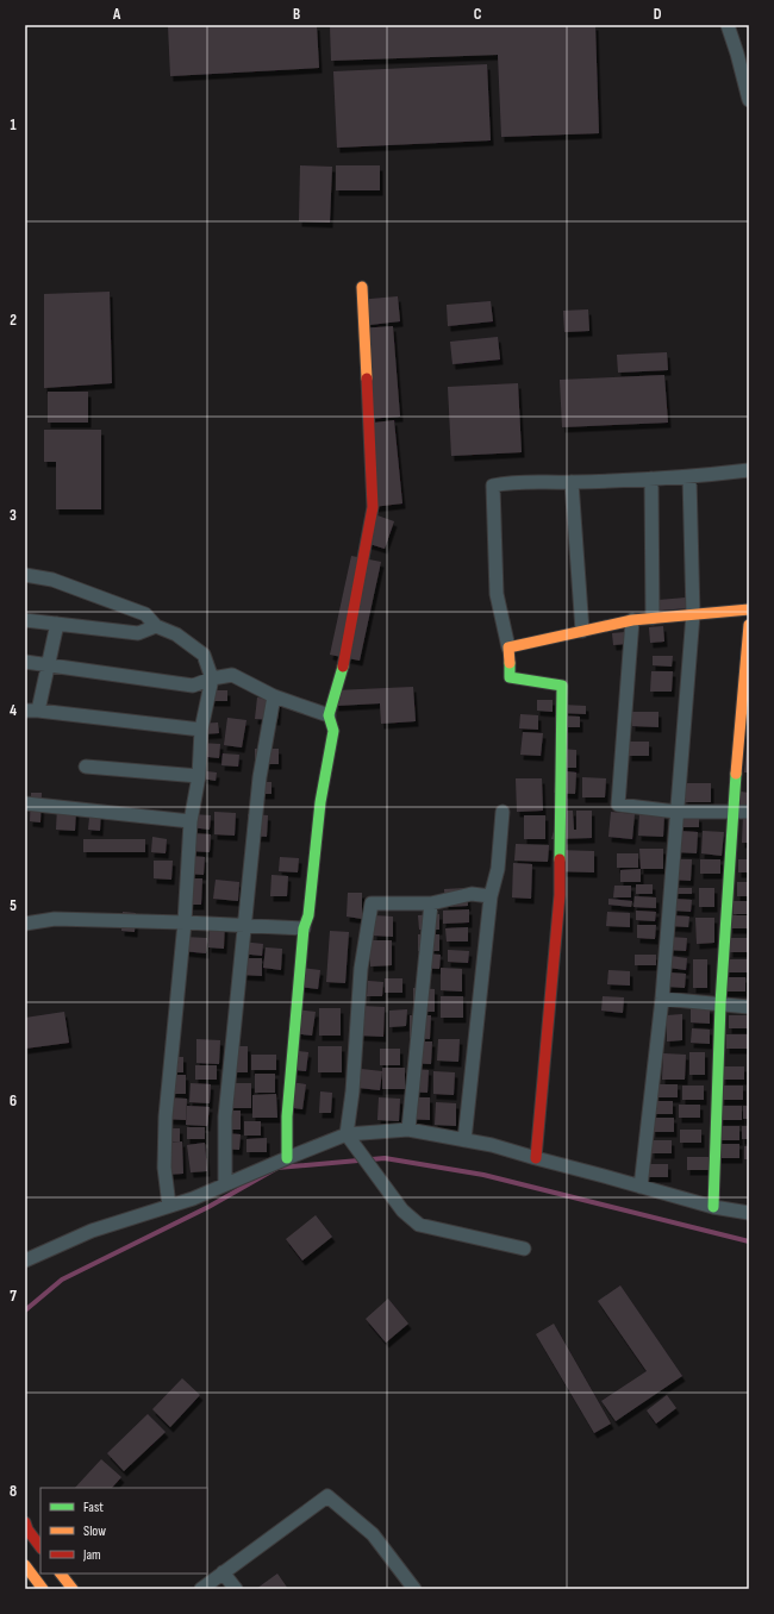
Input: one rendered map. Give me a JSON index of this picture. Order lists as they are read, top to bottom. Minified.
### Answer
{"legend":["Fast","Slow","Jam"],"grid":{"columns":["A","B","C","D"],"rows":["1","2","3","4","5","6","7","8"]}}
